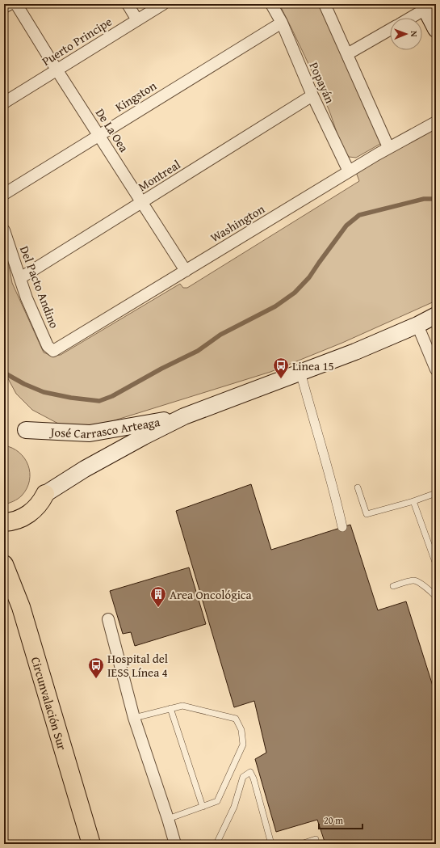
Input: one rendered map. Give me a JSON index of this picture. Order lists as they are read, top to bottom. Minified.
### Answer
{"streets":{"highway":["Circunvalación Sur"],"main road":["José Carrasco Arteaga"],"street":["Puerto Principe","Popayán","Kingston","De La Oea","Montreal","Washington","Del Pacto Andino"]},"crossings":[["Puerto Principe","De La Oea"],["Popayán","Kingston"],["Popayán","Montreal"],["Popayán","Washington"],["Kingston","De La Oea"],["De La Oea","Montreal"],["De La Oea","Washington"],["Montreal","Del Pacto Andino"],["Washington","Del Pacto Andino"]],"places":{"bus stop":["Linea 15","Hospital del IESS Línea 4"],"building":["Area Oncológica"]},"scale_bar":"20 m","north":"right"}
